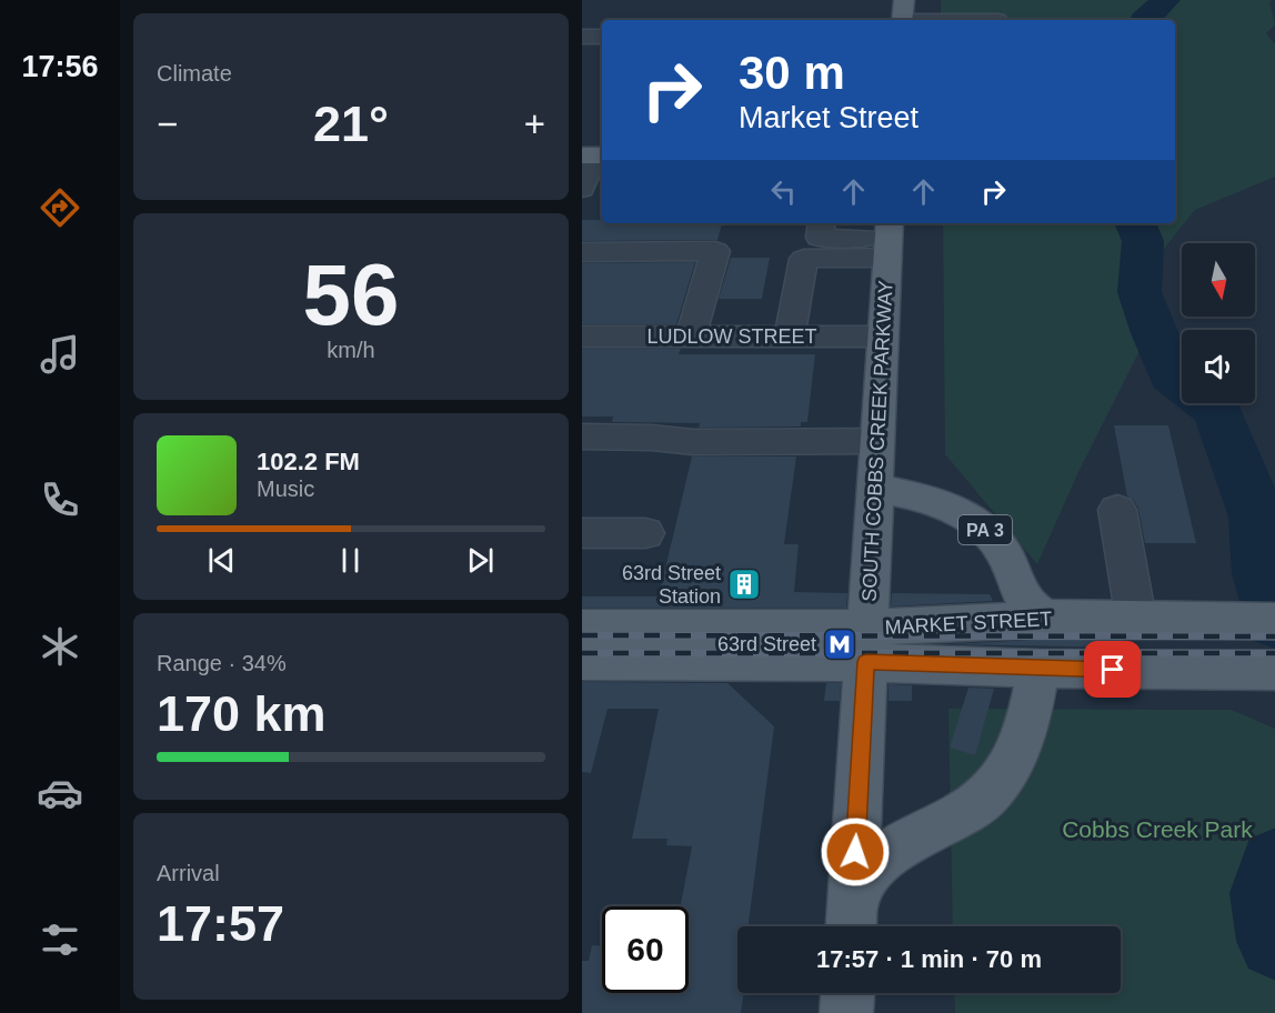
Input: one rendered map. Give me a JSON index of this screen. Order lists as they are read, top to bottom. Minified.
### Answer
{"streets":{"main road":["SOUTH COBBS CREEK PARKWAY","PA 3","MARKET STREET"],"street":["LUDLOW STREET"]},"crossings":[["LUDLOW STREET","SOUTH COBBS CREEK PARKWAY"],["SOUTH COBBS CREEK PARKWAY","PA 3"],["SOUTH COBBS CREEK PARKWAY","MARKET STREET"],["PA 3","MARKET STREET"]],"parks":["Cobbs Creek Park"],"places":{"building":["63rd Street Station"],"metro station":["63rd Street"]},"north":"bottom","page":{"tabs":"17:56","tile":["Climate",["56","km/h"],["Range · 34%","170 km"],["Arrival","17:57"]],"turn":["30 m","Market Street"],"heat":["−","21°","+"],"song":["102.2 FM","Music"],"limit":"60","trip":"17:57 · 1 min · 70 m"}}
